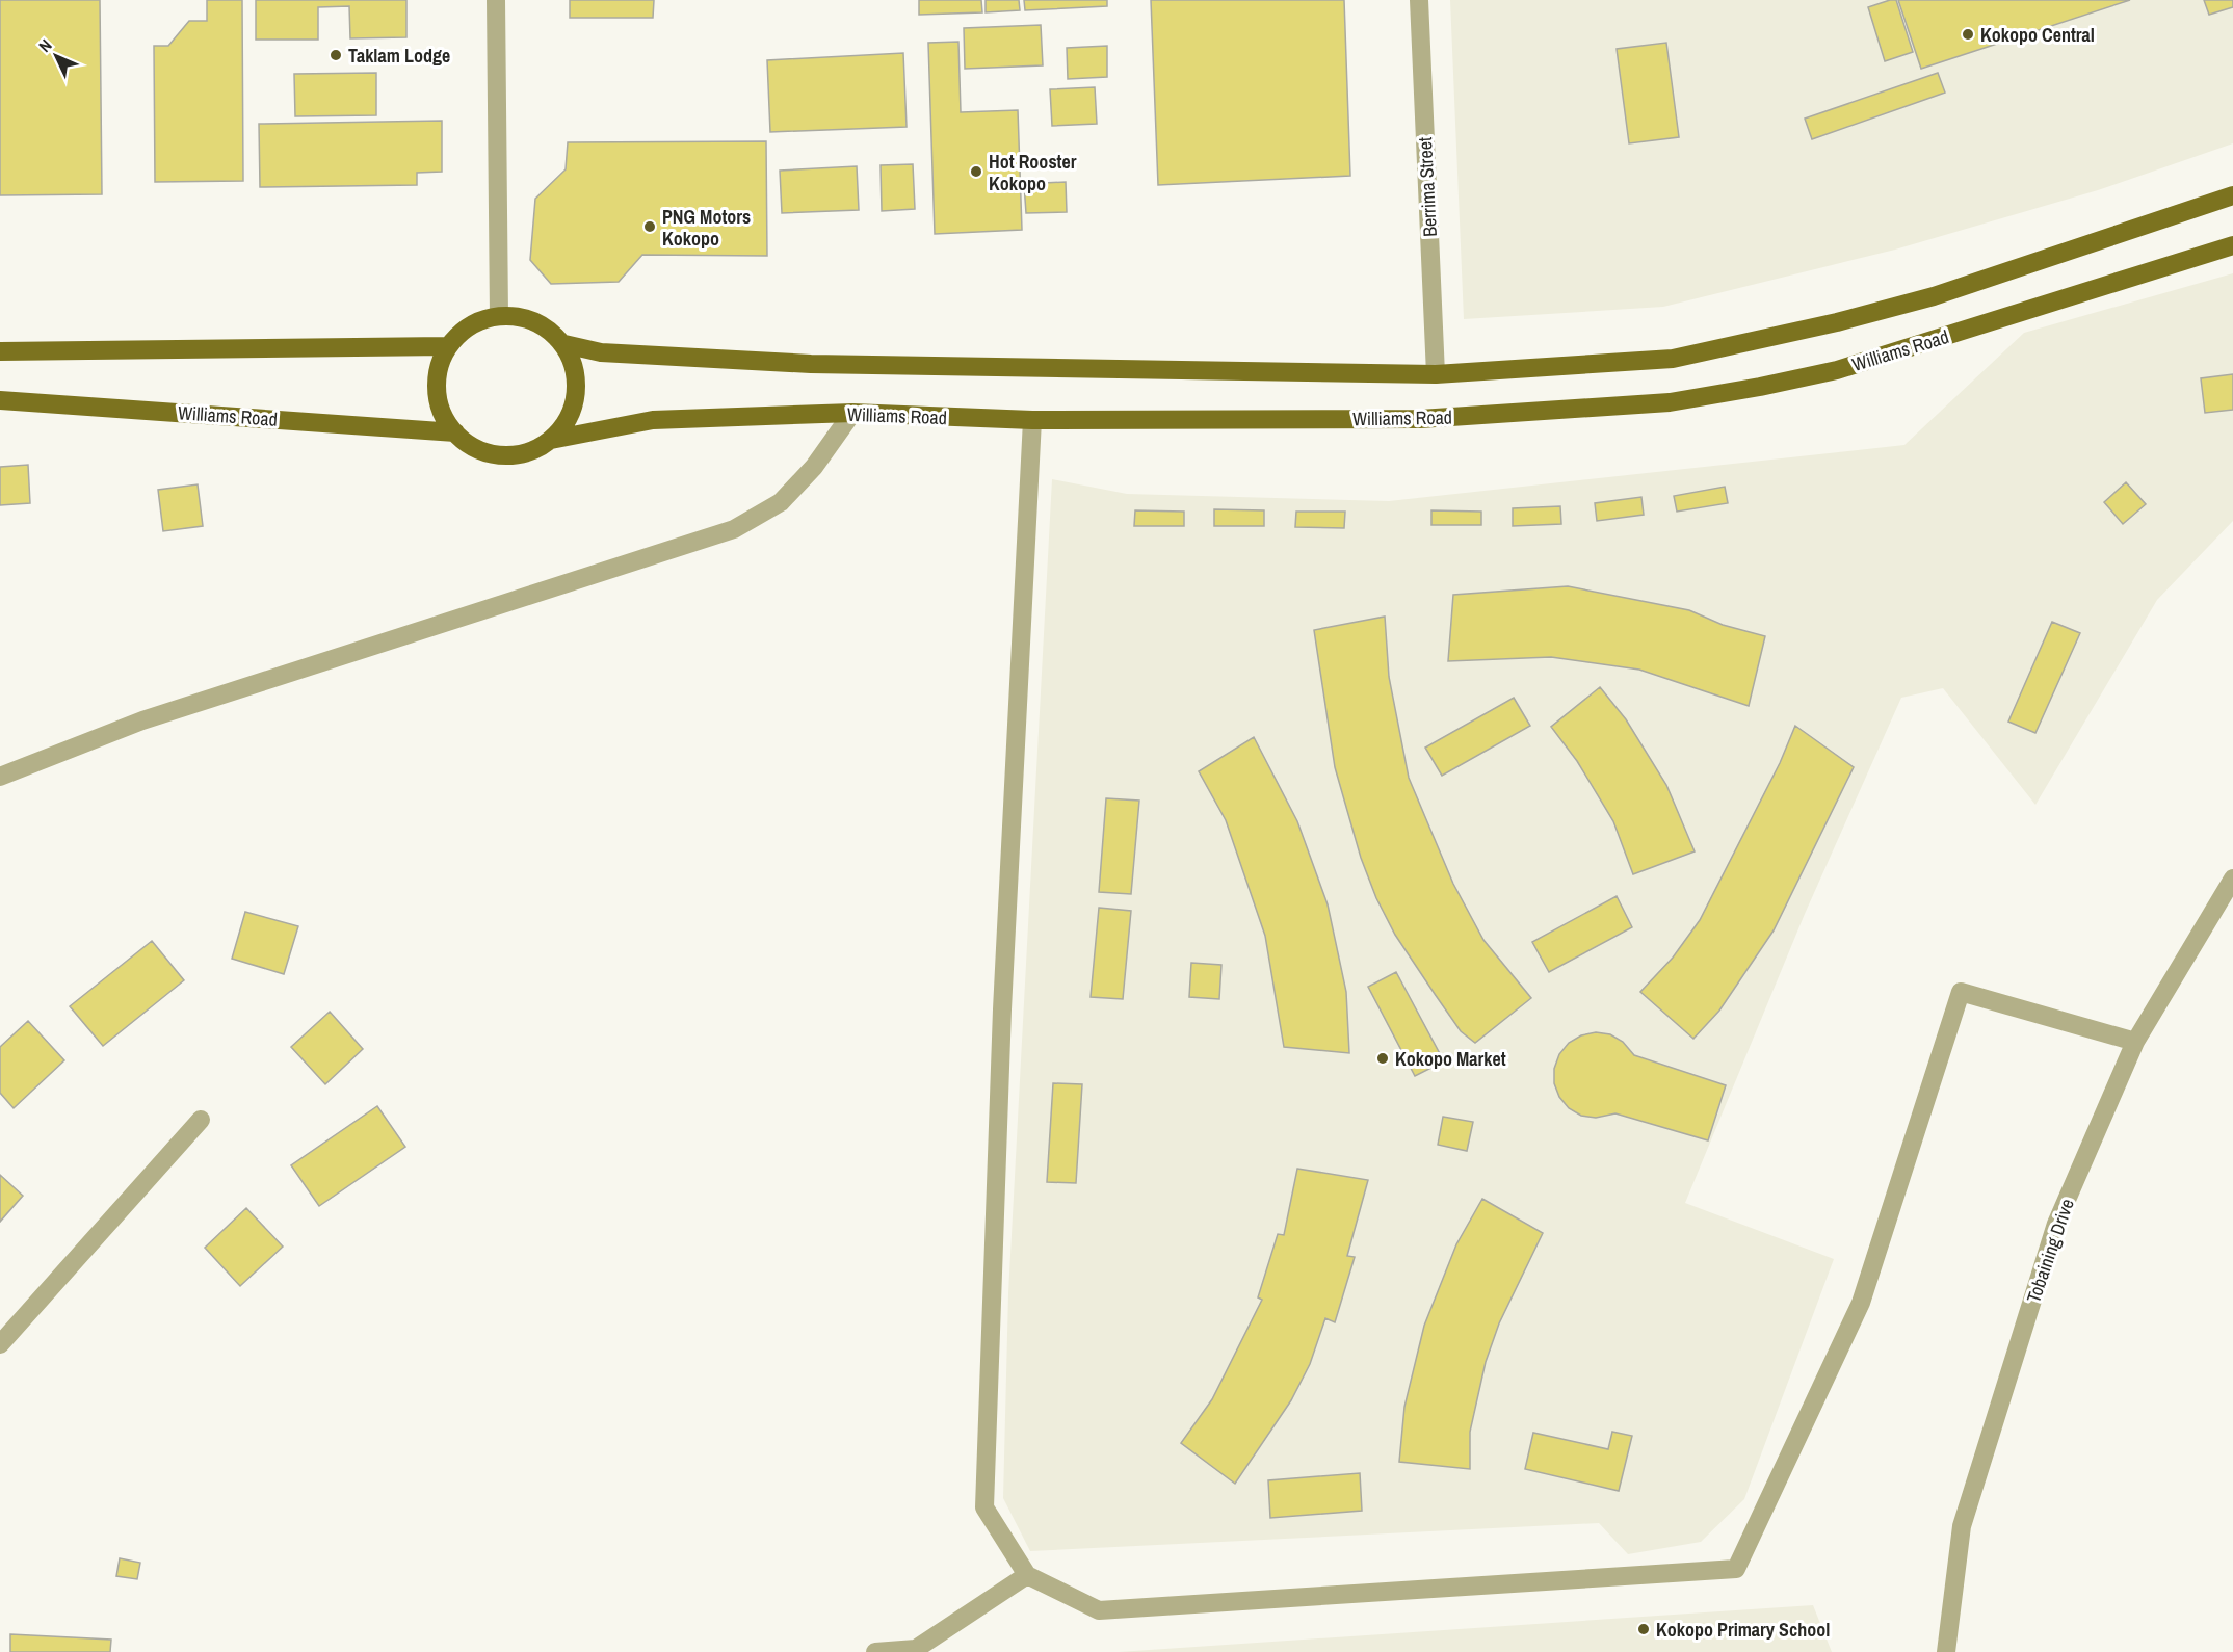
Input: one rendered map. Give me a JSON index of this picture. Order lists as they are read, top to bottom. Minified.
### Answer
{"streets":{"main road":["Williams Road"],"street":["Berrima Street","Tobaining Drive"]},"places":["Kokopo Central","Taklam Lodge","Hot Rooster Kokopo","PNG Motors Kokopo","Kokopo Market","Kokopo Primary School"],"north":"top left"}
